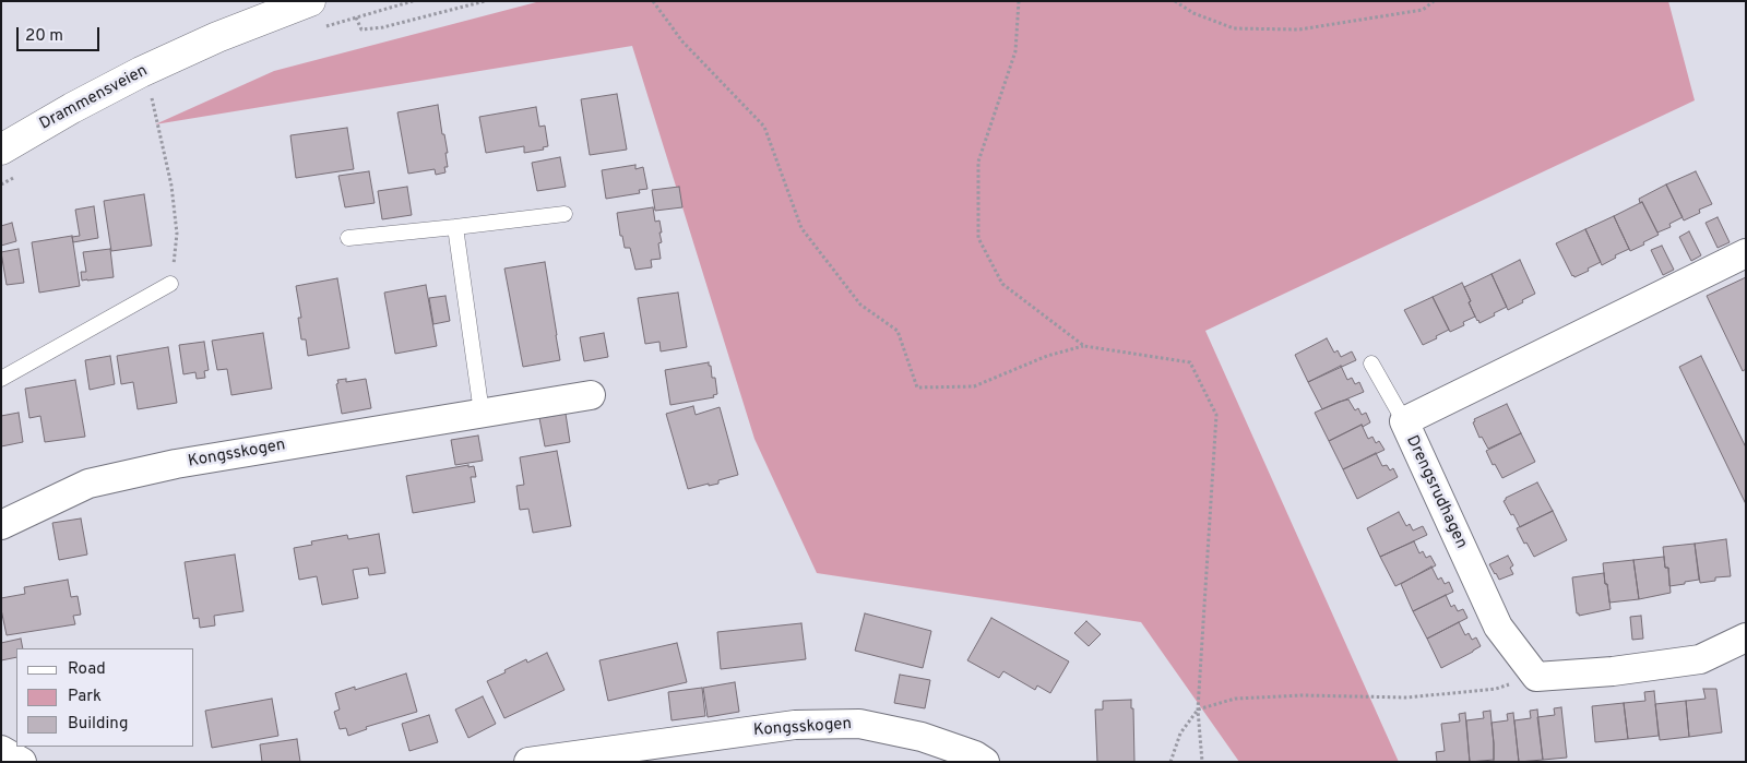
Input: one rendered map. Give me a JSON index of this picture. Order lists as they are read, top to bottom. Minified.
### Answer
{"streets":{"main road":["Drammensveien"],"street":["Kongsskogen","Drengsrudhagen"]},"legend":["Road","Park","Building"],"scale_bar":"20 m"}
